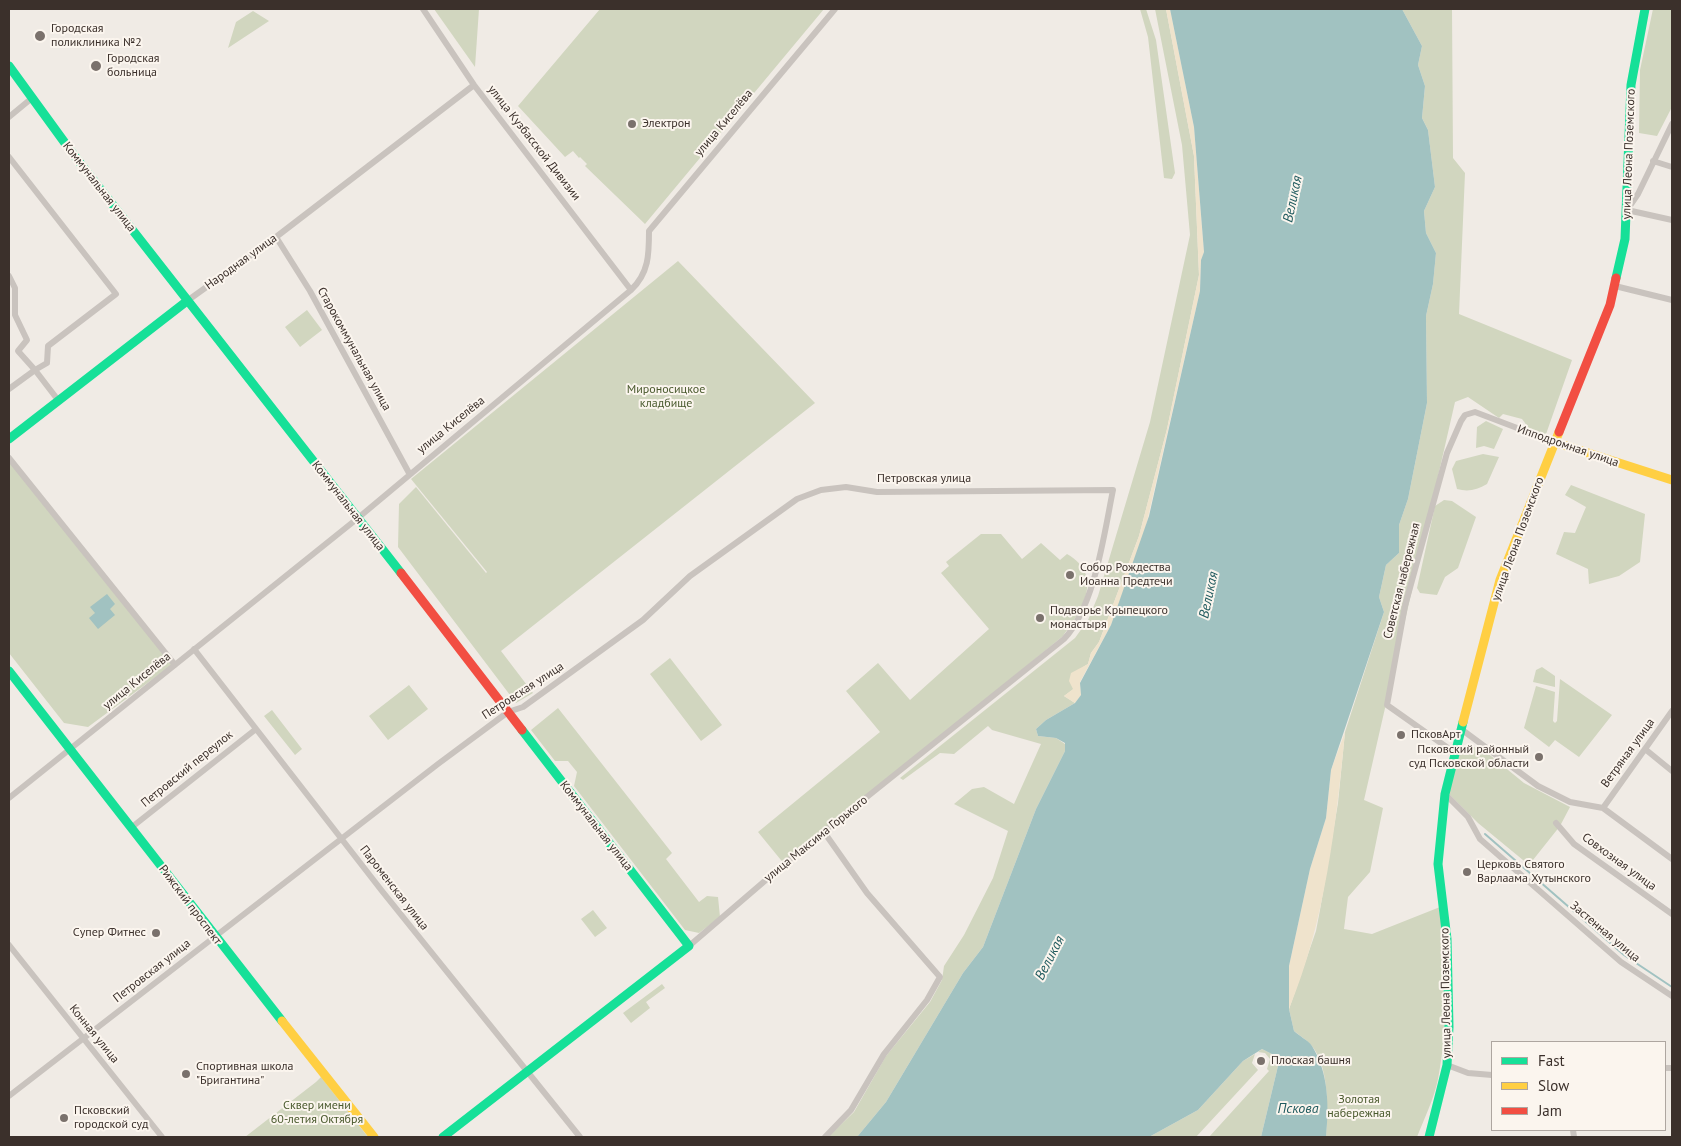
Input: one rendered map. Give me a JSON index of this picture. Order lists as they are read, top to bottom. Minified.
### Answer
{"streets":{"main road":["улица Леона Поземского","Коммунальная улица","Народная улица","Ипподромная улица","улица Максима Горького","Рижский проспект"],"street":["улица Киселёва","улица Кузбасской Дивизии","Старокоммунальная улица","Петровская улица","Советская набережная","Ветряная улица","Петровский переулок","Совхозная улица","Пароменская улица","Застенная улица","Конная улица"]},"crossings":[["улица Киселёва","улица Кузбасской Дивизии"],["улица Киселёва","Коммунальная улица"],["улица Киселёва","Старокоммунальная улица"],["улица Киселёва","Пароменская улица"],["улица Киселёва","Рижский проспект"],["улица Кузбасской Дивизии","Народная улица"],["улица Леона Поземского","Ипподромная улица"],["улица Леона Поземского","Советская набережная"],["улица Леона Поземского","Застенная улица"],["Коммунальная улица","Народная улица"],["Коммунальная улица","Петровская улица"],["Коммунальная улица","улица Максима Горького"],["Народная улица","Старокоммунальная улица"],["Ипподромная улица","Советская набережная"],["Петровская улица","улица Максима Горького"],["Петровская улица","Пароменская улица"],["Петровская улица","Рижский проспект"],["Петровская улица","Конная улица"],["Петровский переулок","Пароменская улица"],["Петровский переулок","Рижский проспект"],["улица Максима Горького","Пароменская улица"]],"water":["Великая","Пскова"],"parks":["Мироносицкое кладбище","Золотая набережная","Сквер имени 60-летия Октября"],"places":["Городская поликлиника №2","Городская больница","Электрон","Собор Рождества Иоанна Предтечи","Подворье Крыпецкого монастыря","ПсковАрт","Псковский районный суд Псковской области","Церковь Святого Варлаама Хутынского","Супер Фитнес","Плоская башня","Спортивная школа \"Бригантина\"","Псковский городской суд"],"legend":["Fast","Slow","Jam"]}
